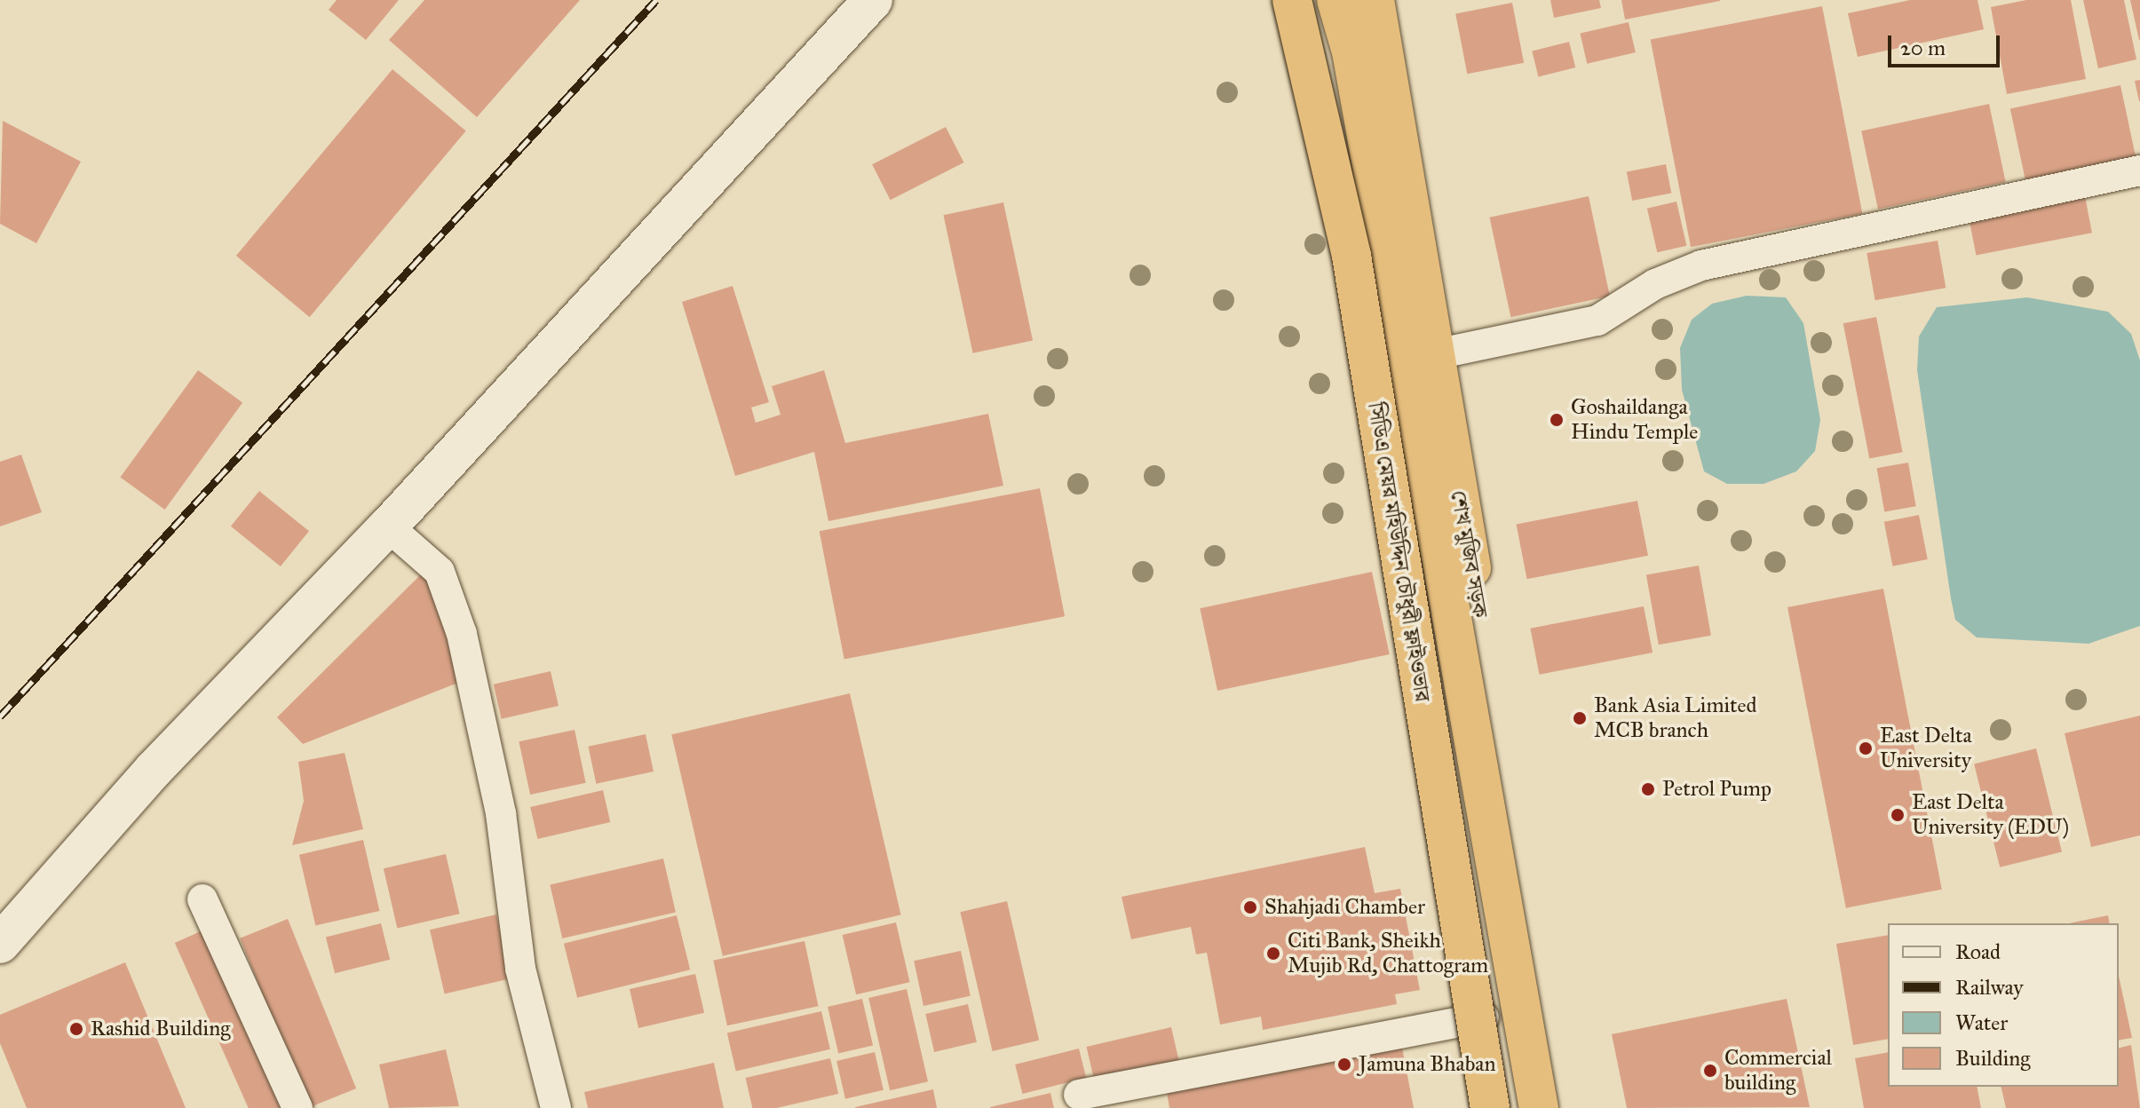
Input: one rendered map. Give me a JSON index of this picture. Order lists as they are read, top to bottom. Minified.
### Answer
{"streets":{"highway":["সিডিএ মেয়র মহিউদ্দিন চৌধুরী ফ্লাইওভার","শেখ মুজিব সড়ক"]},"places":["Goshaildanga Hindu Temple","Bank Asia Limited MCB branch","East Delta University","Petrol Pump","East Delta University (EDU)","Shahjadi Chamber","Citi Bank, Sheikh Mujib Rd, Chattogram","Rashid Building","Jamuna Bhaban","Commercial building"],"legend":["Road","Railway","Water","Building"],"scale_bar":"20 m"}
